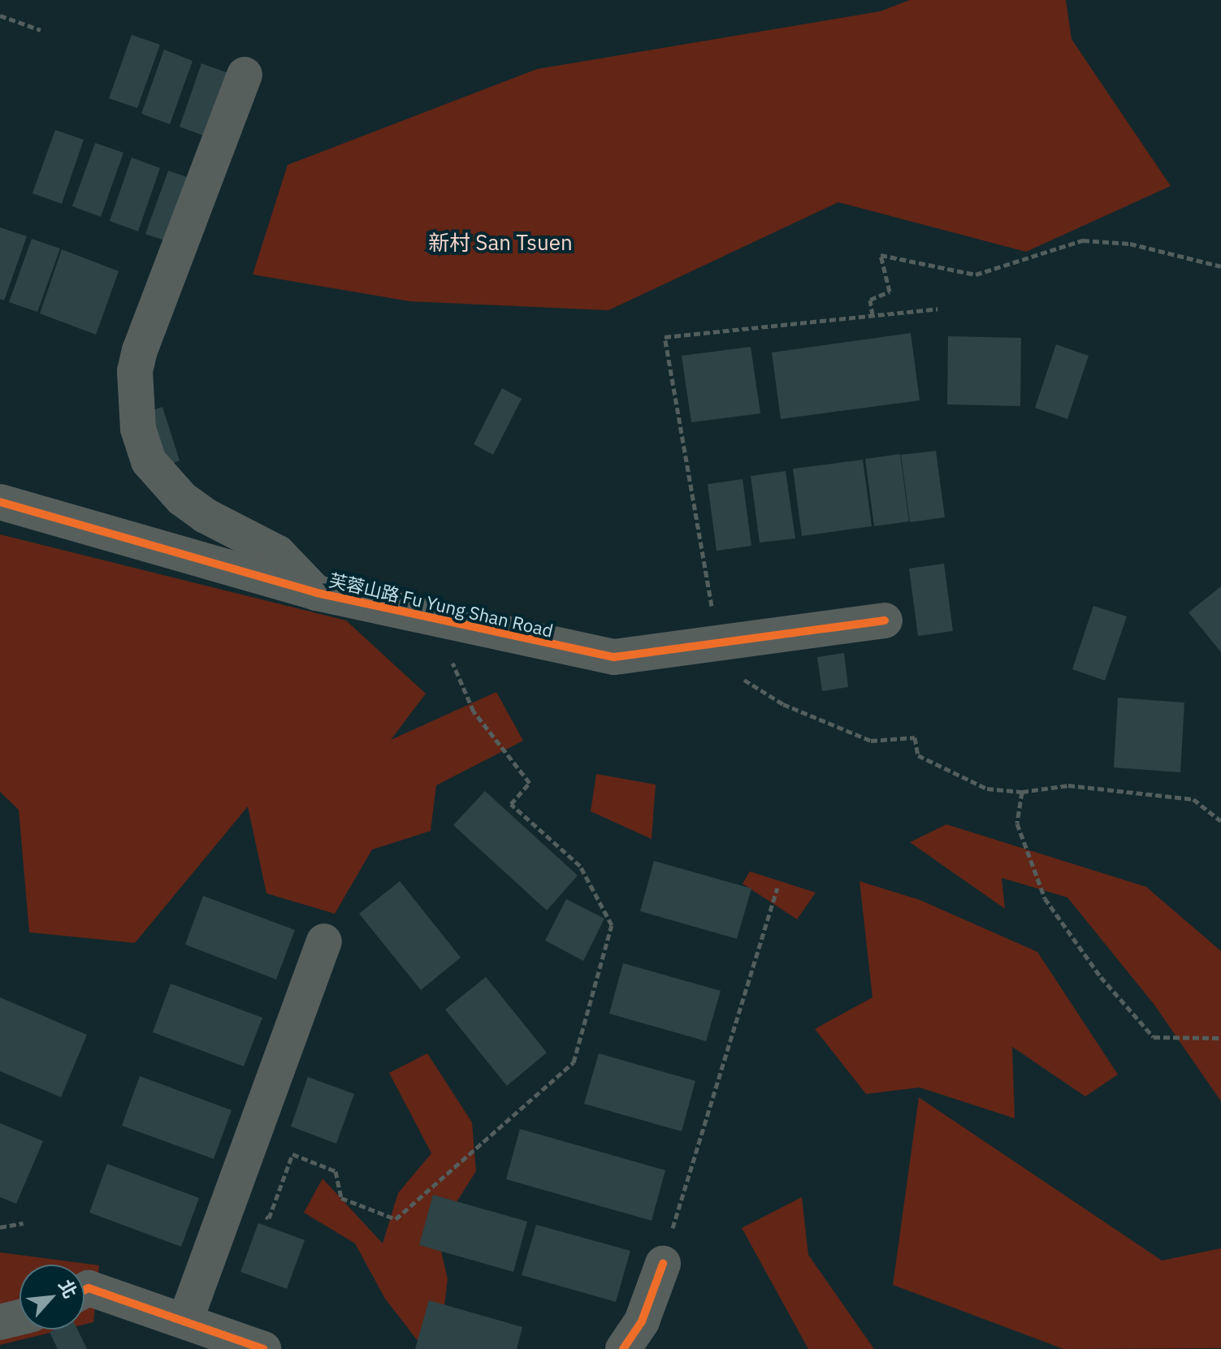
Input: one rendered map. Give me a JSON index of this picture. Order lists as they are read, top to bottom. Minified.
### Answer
{"streets":{"street":["芙蓉山路 Fu Yung Shan Road"]},"districts":["新村 San Tsuen"],"north":"top right"}
